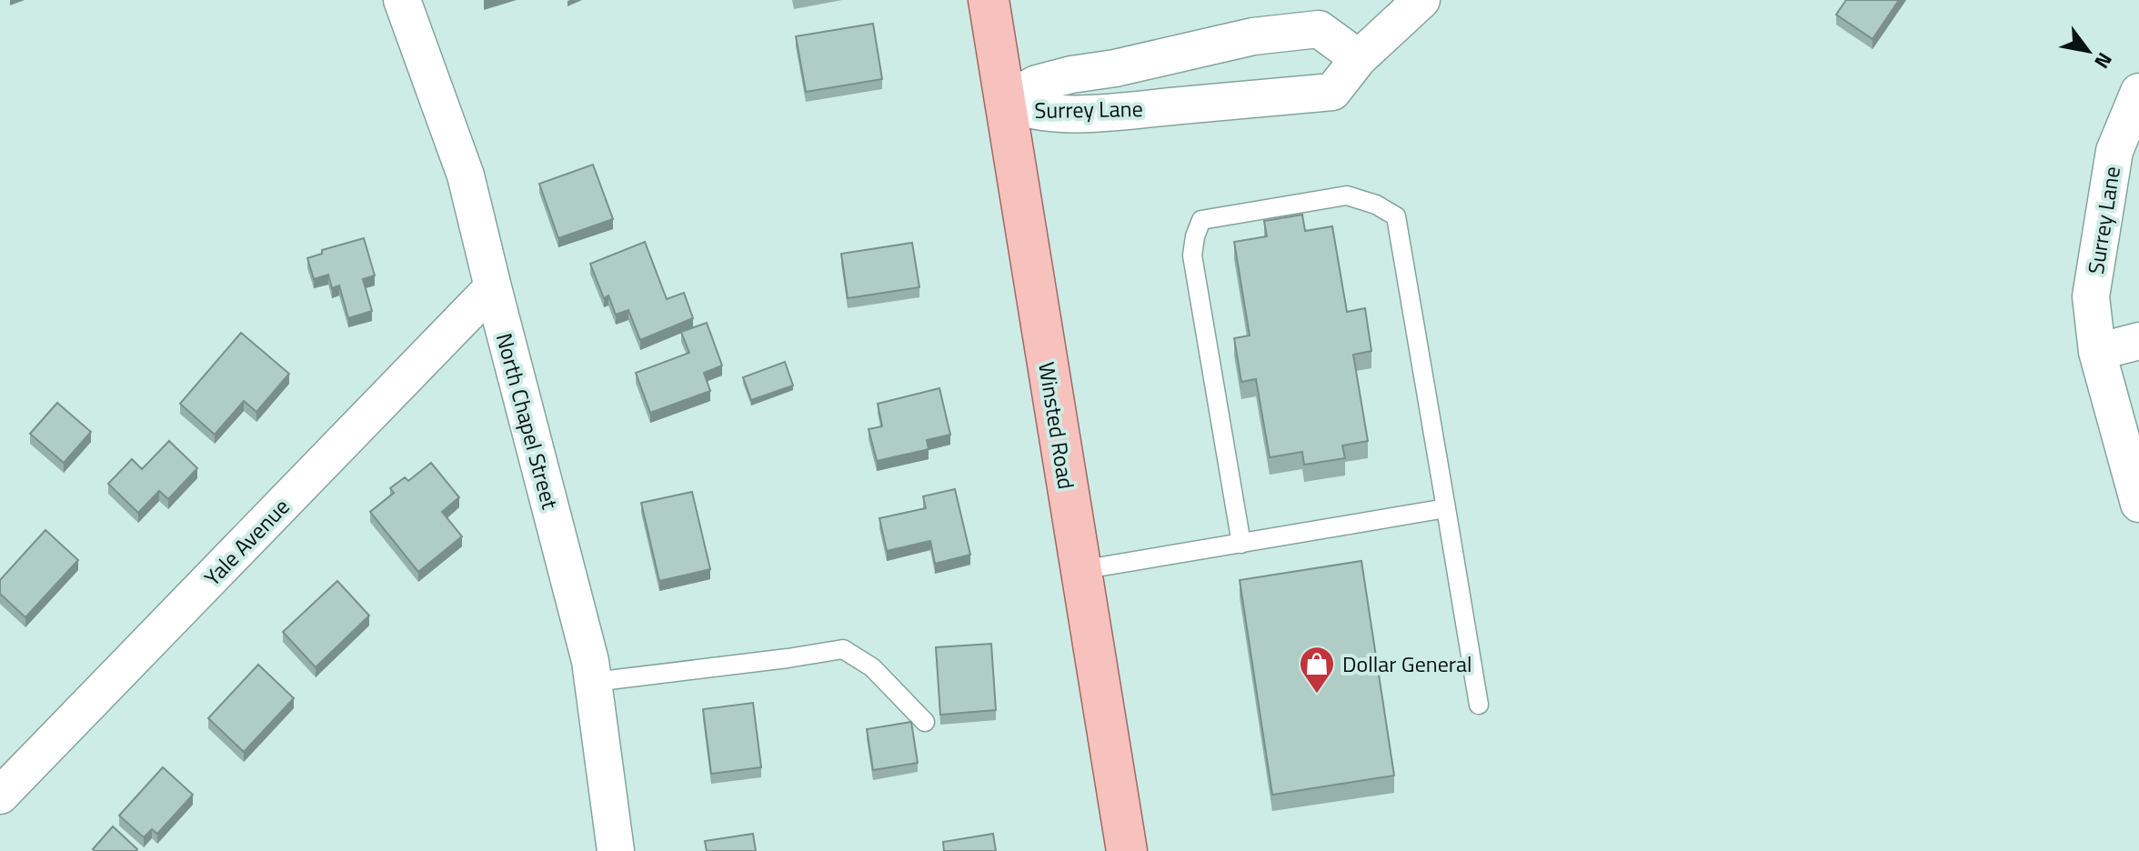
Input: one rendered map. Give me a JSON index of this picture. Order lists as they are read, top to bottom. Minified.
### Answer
{"streets":{"main road":["Winsted Road"],"street":["Surrey Lane","North Chapel Street","Yale Avenue"]},"crossings":[["Surrey Lane","Winsted Road"],["North Chapel Street","Yale Avenue"]],"places":{"shop":["Dollar General"]},"north":"bottom right"}
